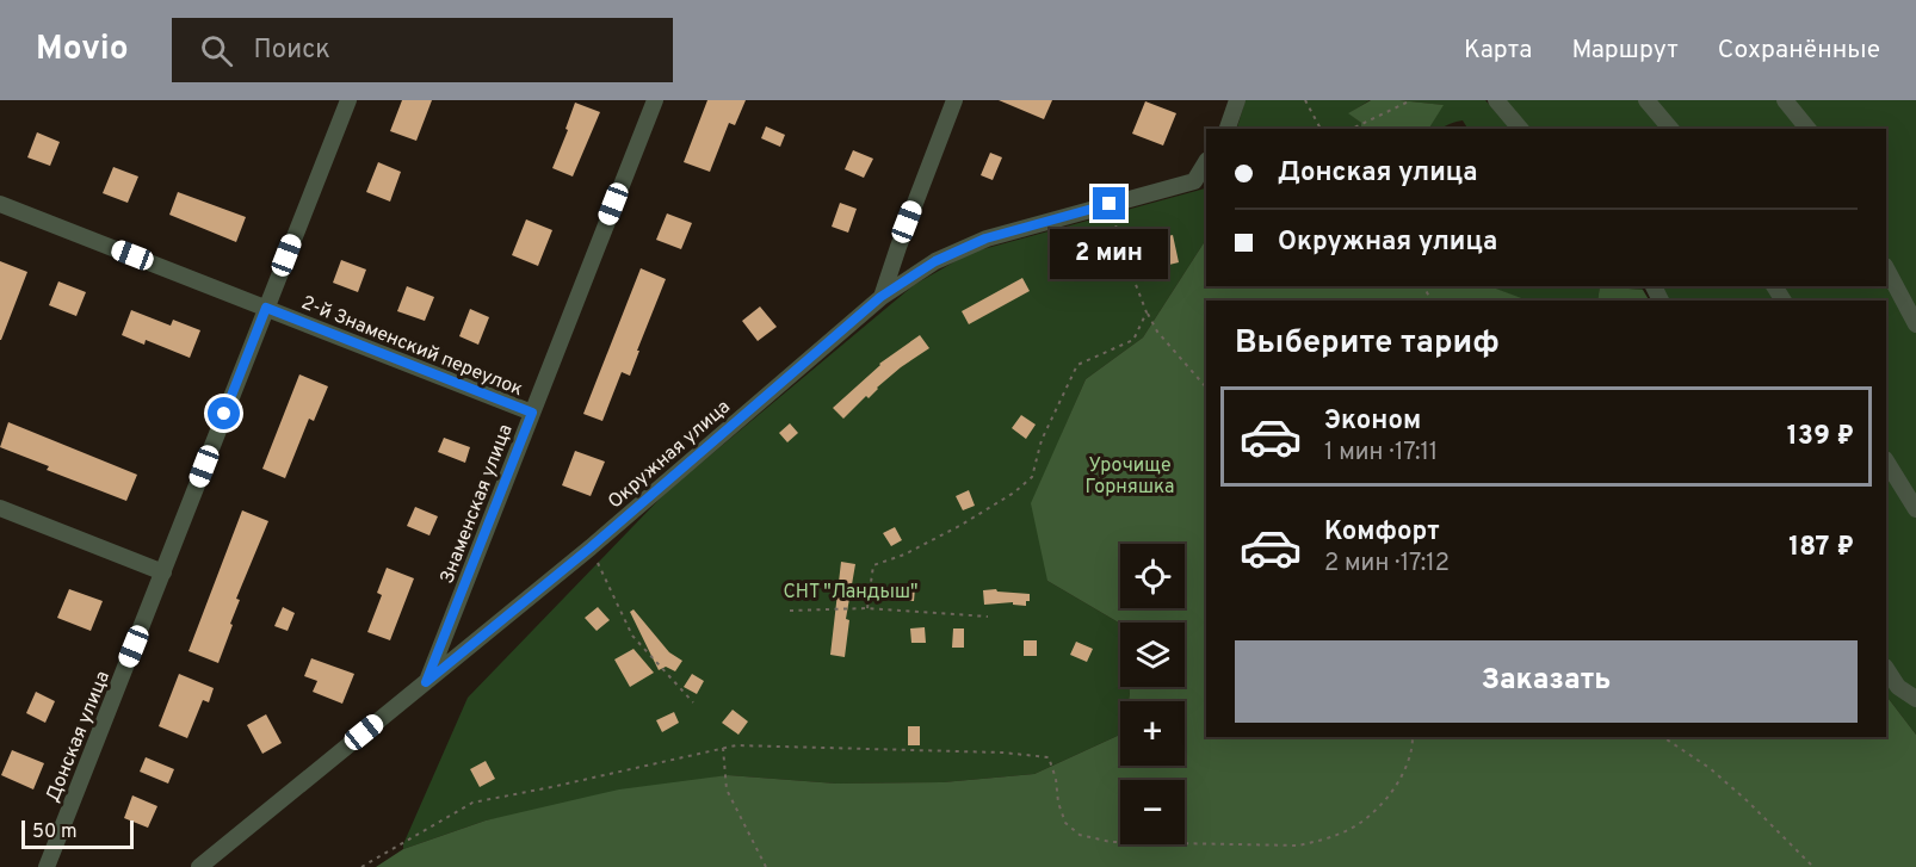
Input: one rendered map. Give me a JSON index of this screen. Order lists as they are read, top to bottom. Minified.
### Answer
{"streets":{"street":["2-й Знаменский переулок","Окружная улица","Знаменская улица","Донская улица"]},"crossings":[["2-й Знаменский переулок","Знаменская улица"],["2-й Знаменский переулок","Донская улица"],["Окружная улица","Знаменская улица"]],"parks":["Урочище Горняшка","СНТ \"Ландыш\""],"scale_bar":"50 m","page":{"header":"Movio","search":"Поиск","nav":["Карта","Маршрут","Сохранённые"],"banner":["Донская улица","Окружная улица"],"bubble":"2 мин","heading":"Выберите тариф","list":[{"name":"Эконом","note":"1 мин · 17:11","value":"139 ₽"},{"name":"Комфорт","note":"2 мин · 17:12","value":"187 ₽"}],"map_buttons":["+","−"],"buttons":"Заказать","scale":"50 m"}}
